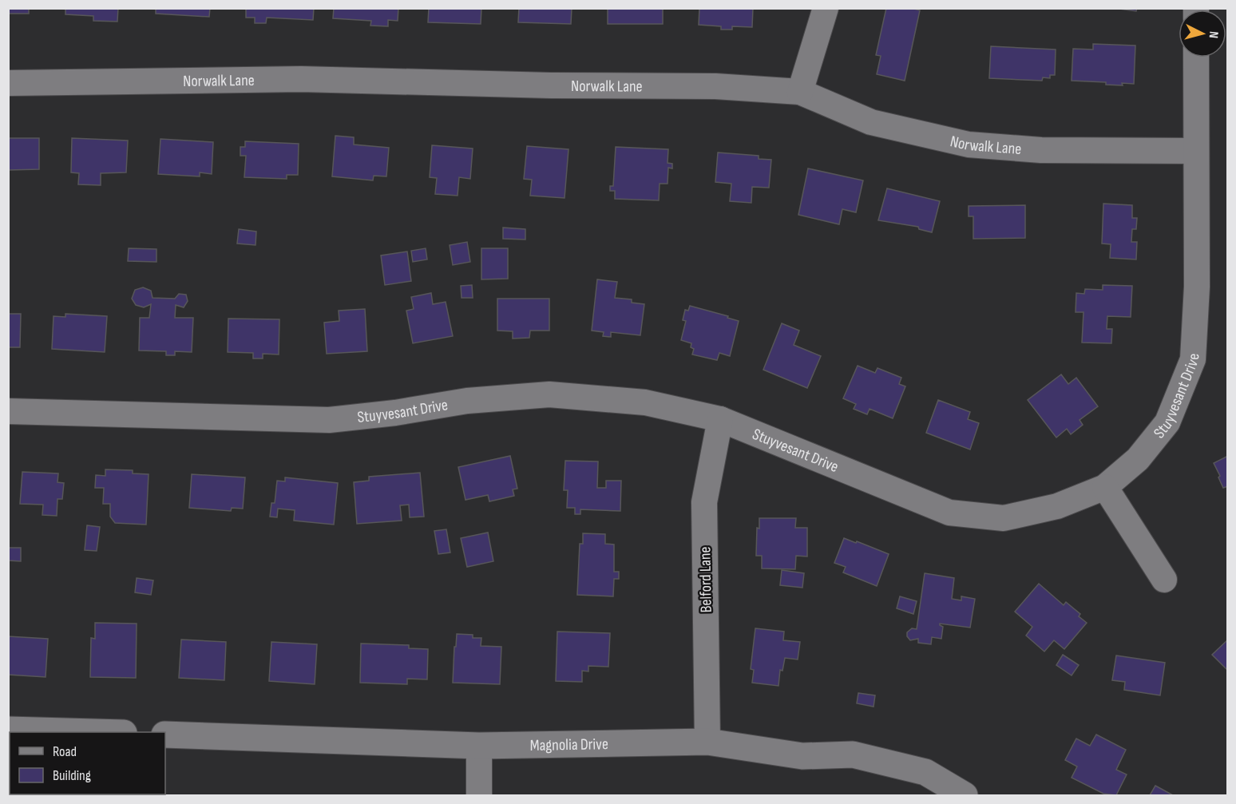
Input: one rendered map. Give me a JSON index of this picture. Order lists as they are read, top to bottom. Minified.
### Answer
{"streets":{"street":["Norwalk Lane","Stuyvesant Drive","Belford Lane","Magnolia Drive"]},"crossings":[["Norwalk Lane","Stuyvesant Drive"],["Stuyvesant Drive","Belford Lane"],["Belford Lane","Magnolia Drive"]],"legend":["Road","Building"],"north":"right"}
